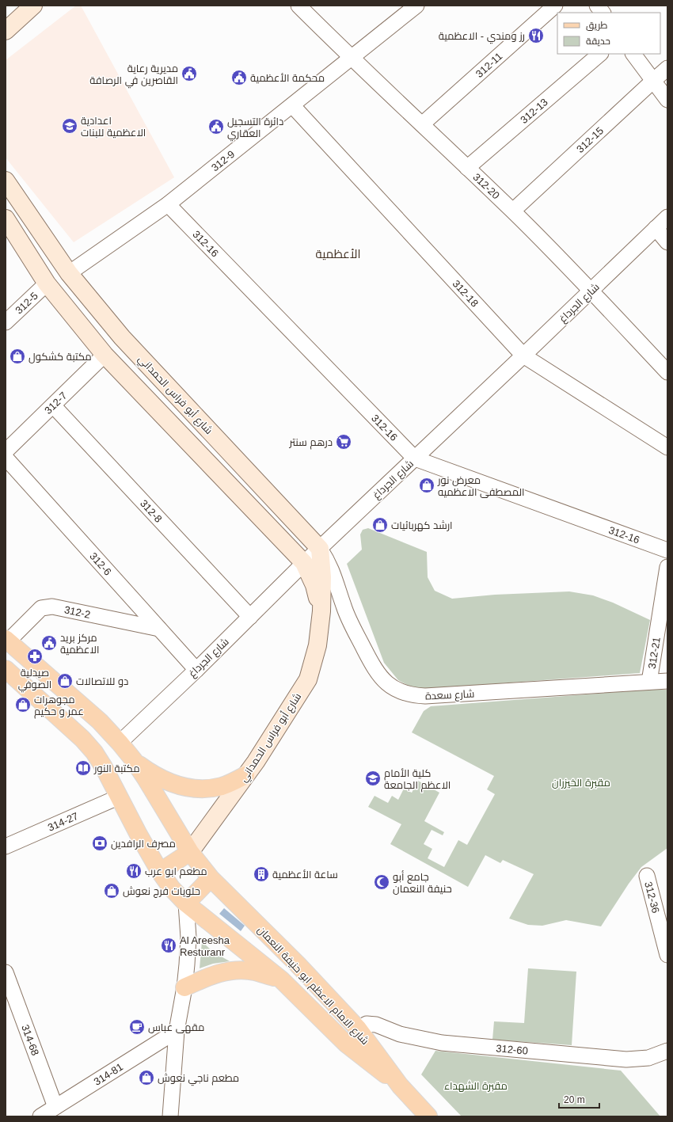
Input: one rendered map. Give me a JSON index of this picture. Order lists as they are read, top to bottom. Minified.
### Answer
{"streets":{"main road":["شارع الامام الاعظم ابو حنيفة النعمان"],"street":["312-11","312-13","312-15","312-9","312-20","312-16","312-18","شارع الجرداغ","312-5","شارع أبو فراس الحمداني","312-7","312-8","312-6","312-2","312-21","شارع سعدة","314-27","312-36","314-68","312-60","314-81"]},"crossings":[["312-11","312-20"],["312-13","312-20"],["312-15","312-20"],["312-9","312-20"],["312-9","312-16"],["312-9","312-18"],["312-9","شارع أبو فراس الحمداني"],["312-20","شارع الجرداغ"],["312-16","شارع الجرداغ"],["312-18","شارع الجرداغ"],["شارع الجرداغ","شارع أبو فراس الحمداني"],["شارع الجرداغ","312-8"],["شارع الجرداغ","312-6"],["شارع الجرداغ","شارع سعدة"],["شارع الجرداغ","شارع الامام الاعظم ابو حنيفة النعمان"],["312-5","شارع أبو فراس الحمداني"],["شارع أبو فراس الحمداني","312-7"],["شارع أبو فراس الحمداني","شارع سعدة"],["شارع أبو فراس الحمداني","شارع الامام الاعظم ابو حنيفة النعمان"],["312-7","312-8"],["312-6","312-2"],["312-2","شارع الامام الاعظم ابو حنيفة النعمان"],["312-21","شارع سعدة"],["314-27","شارع الامام الاعظم ابو حنيفة النعمان"],["شارع الامام الاعظم ابو حنيفة النعمان","312-60"],["314-68","314-81"]],"districts":["الأعظمية"],"parks":["مقبرة الخيزران","مقبرة الشهداء"],"places":{"restaurant":["رز ومندي - الاعظمية","مطعم ابو عرب","Al Areesha Resturanr"],"public building":["مديرية رعاية القاصرين في الرصافة","محكمة الأعظمية","دائرة التسجيل العقاري","مركز بريد الاعظمية"],"school or university":["اعدادية الاعظمية للبنات","كلية الأمام الاعظم الجامعة"],"shop":["مكتبة كشكول","معرض نور المصطفى الاعظميه","ارشد كهربائيات","دو للاتصالات","مجوهرات عمر و حكيم","حلويات فرج نعوش","مطعم ناجي نعوش"],"supermarket":["درهم سنتر"],"pharmacy":["صيدلية الصوفي"],"library":["مكتبة النور"],"bank":["مصرف الرافدين"],"building":["ساعة الأعظمية"],"mosque":["جامع أبو حنيفة النعمان"],"cafe":["مقهى عباس"]},"legend":["طريق","حديقة"],"scale_bar":"20 m"}
